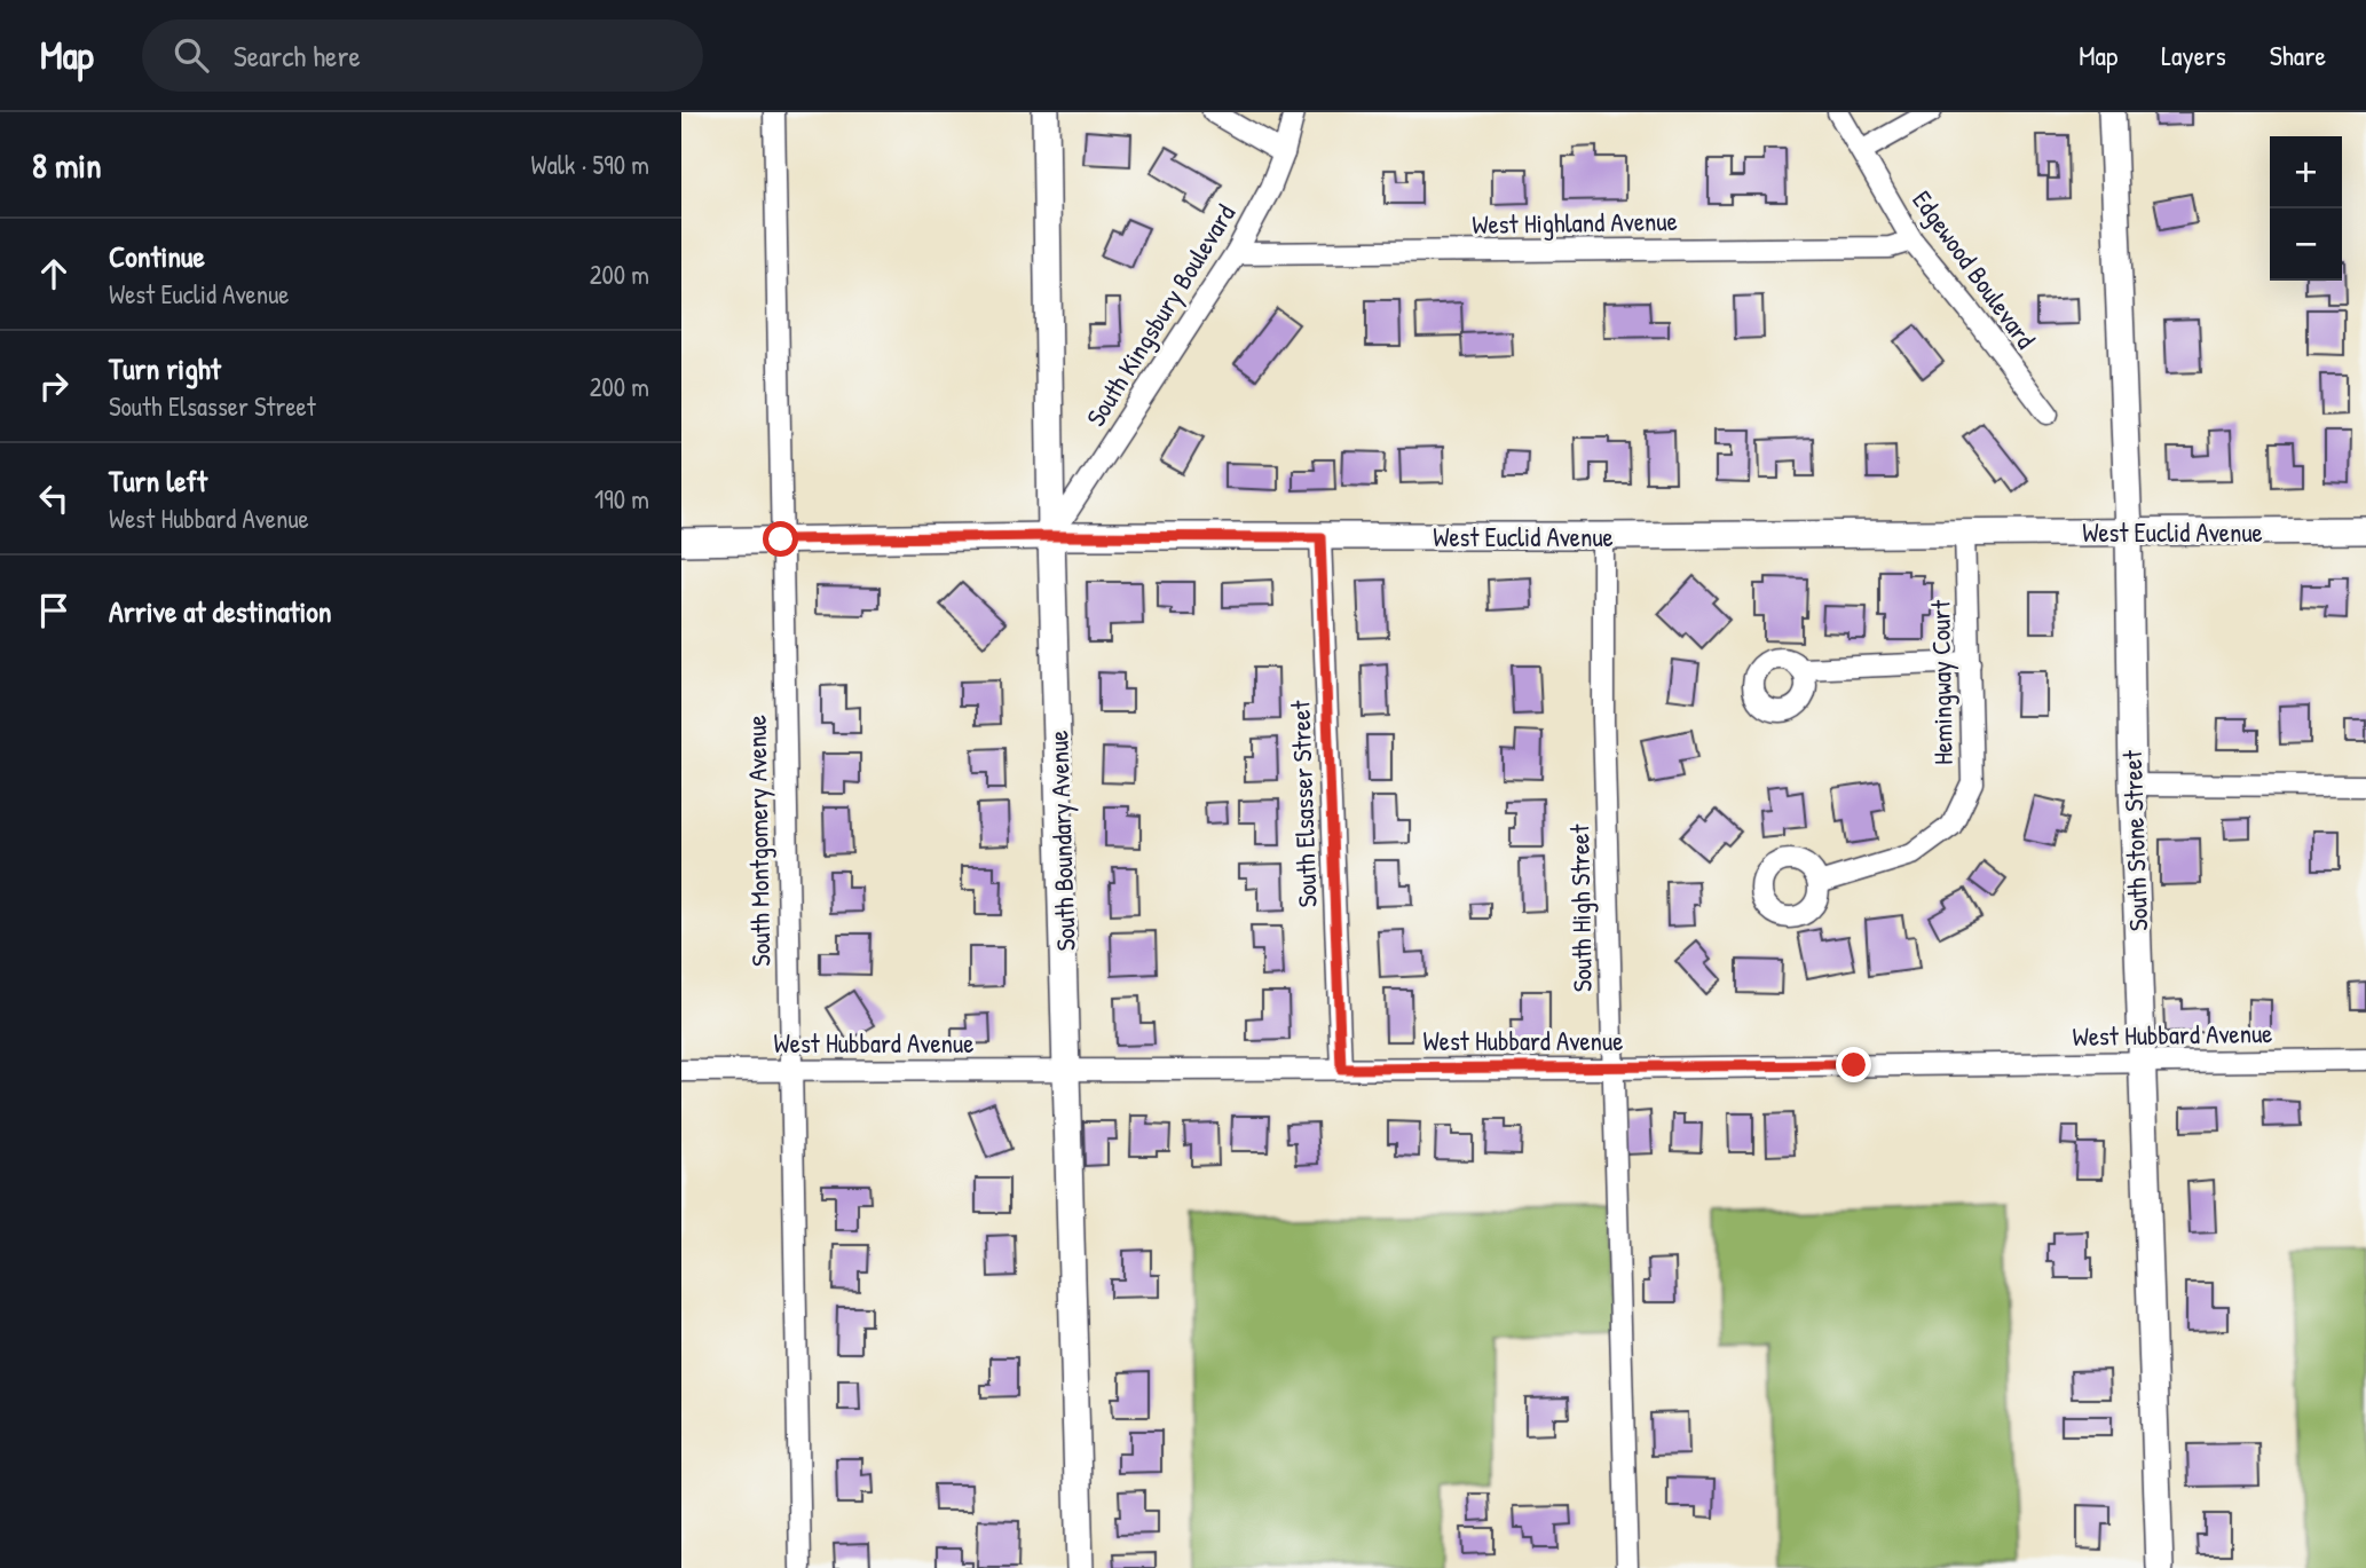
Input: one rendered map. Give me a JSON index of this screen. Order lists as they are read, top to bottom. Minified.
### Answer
{"streets":{"street":["West Highland Avenue","Edgewood Boulevard","South Kingsbury Boulevard","West Euclid Avenue","Hemingway Court","South Elsasser Street","South Montgomery Avenue","South Boundary Avenue","South Stone Street","South High Street","West Hubbard Avenue"]},"crossings":[["West Highland Avenue","Edgewood Boulevard"],["West Highland Avenue","South Kingsbury Boulevard"],["South Kingsbury Boulevard","West Euclid Avenue"],["South Kingsbury Boulevard","South Boundary Avenue"],["West Euclid Avenue","Hemingway Court"],["West Euclid Avenue","South Elsasser Street"],["West Euclid Avenue","South Montgomery Avenue"],["West Euclid Avenue","South Boundary Avenue"],["West Euclid Avenue","South Stone Street"],["West Euclid Avenue","South High Street"],["South Elsasser Street","West Hubbard Avenue"],["South Montgomery Avenue","West Hubbard Avenue"],["South Boundary Avenue","West Hubbard Avenue"],["South Stone Street","West Hubbard Avenue"],["South High Street","West Hubbard Avenue"]],"page":{"header":"Map","search":"Search here","nav":["Map","Layers","Share"],"heading":["8 min","Walk · 590 m"],"map_buttons":["+","−"],"list":[["Continue","West Euclid Avenue","200 m"],["Turn right","South Elsasser Street","200 m"],["Turn left","West Hubbard Avenue","190 m"],"Arrive at destination"]}}
